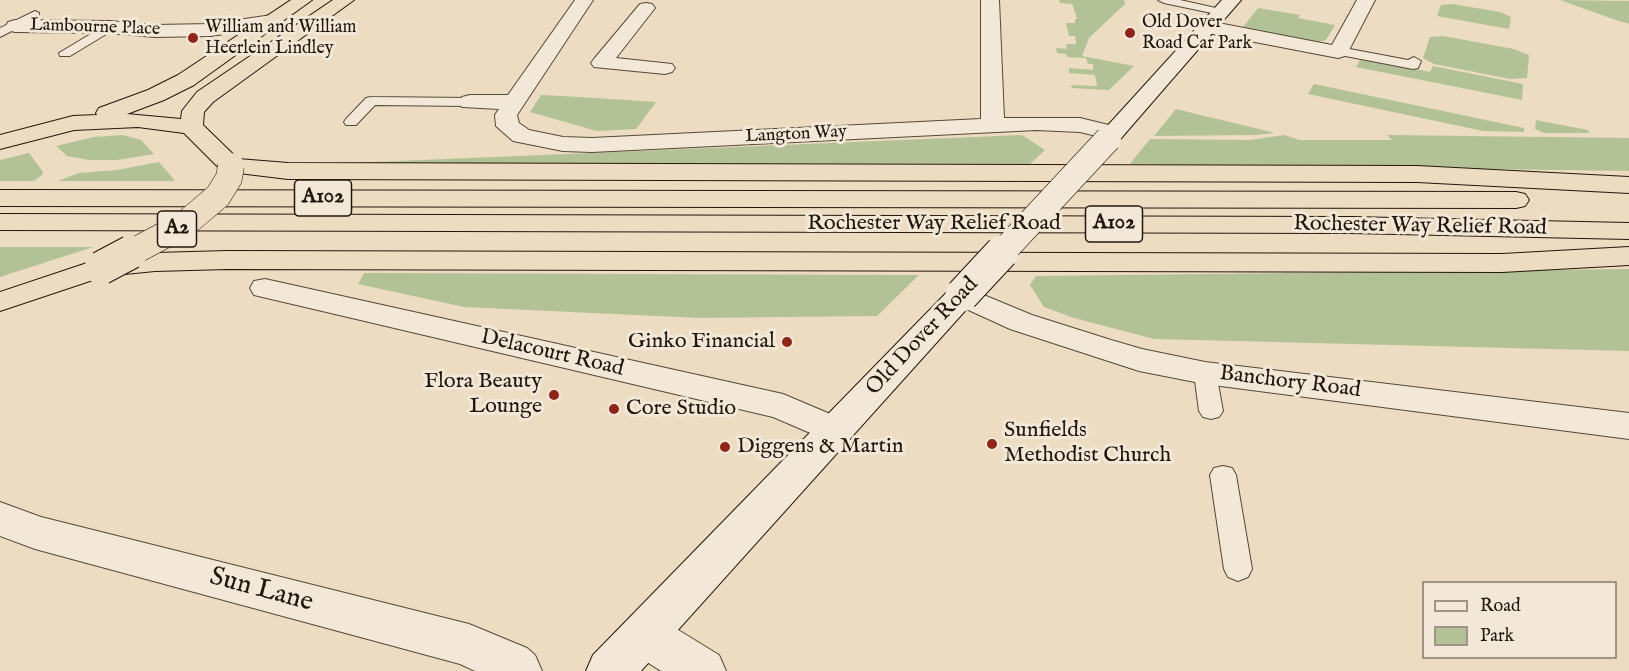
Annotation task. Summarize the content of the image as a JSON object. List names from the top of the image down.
{
  "streets": {
    "highway": ["A102", "Rochester Way Relief Road", "A2"],
    "street": [
      "Lambourne Place",
      "Langton Way",
      "Old Dover Road",
      "Delacourt Road",
      "Banchory Road",
      "Sun Lane"
    ]
  },
  "crossings": [
    ["Langton Way", "Old Dover Road"],
    ["Old Dover Road", "Delacourt Road"],
    ["Old Dover Road", "Banchory Road"]
  ],
  "places": [
    "Old Dover Road Car Park",
    "William and William Heerlein Lindley",
    "Ginko Financial",
    "Flora Beauty Lounge",
    "Core Studio",
    "Sunfields Methodist Church",
    "Diggens & Martin"
  ],
  "legend": ["Road", "Park"]
}
